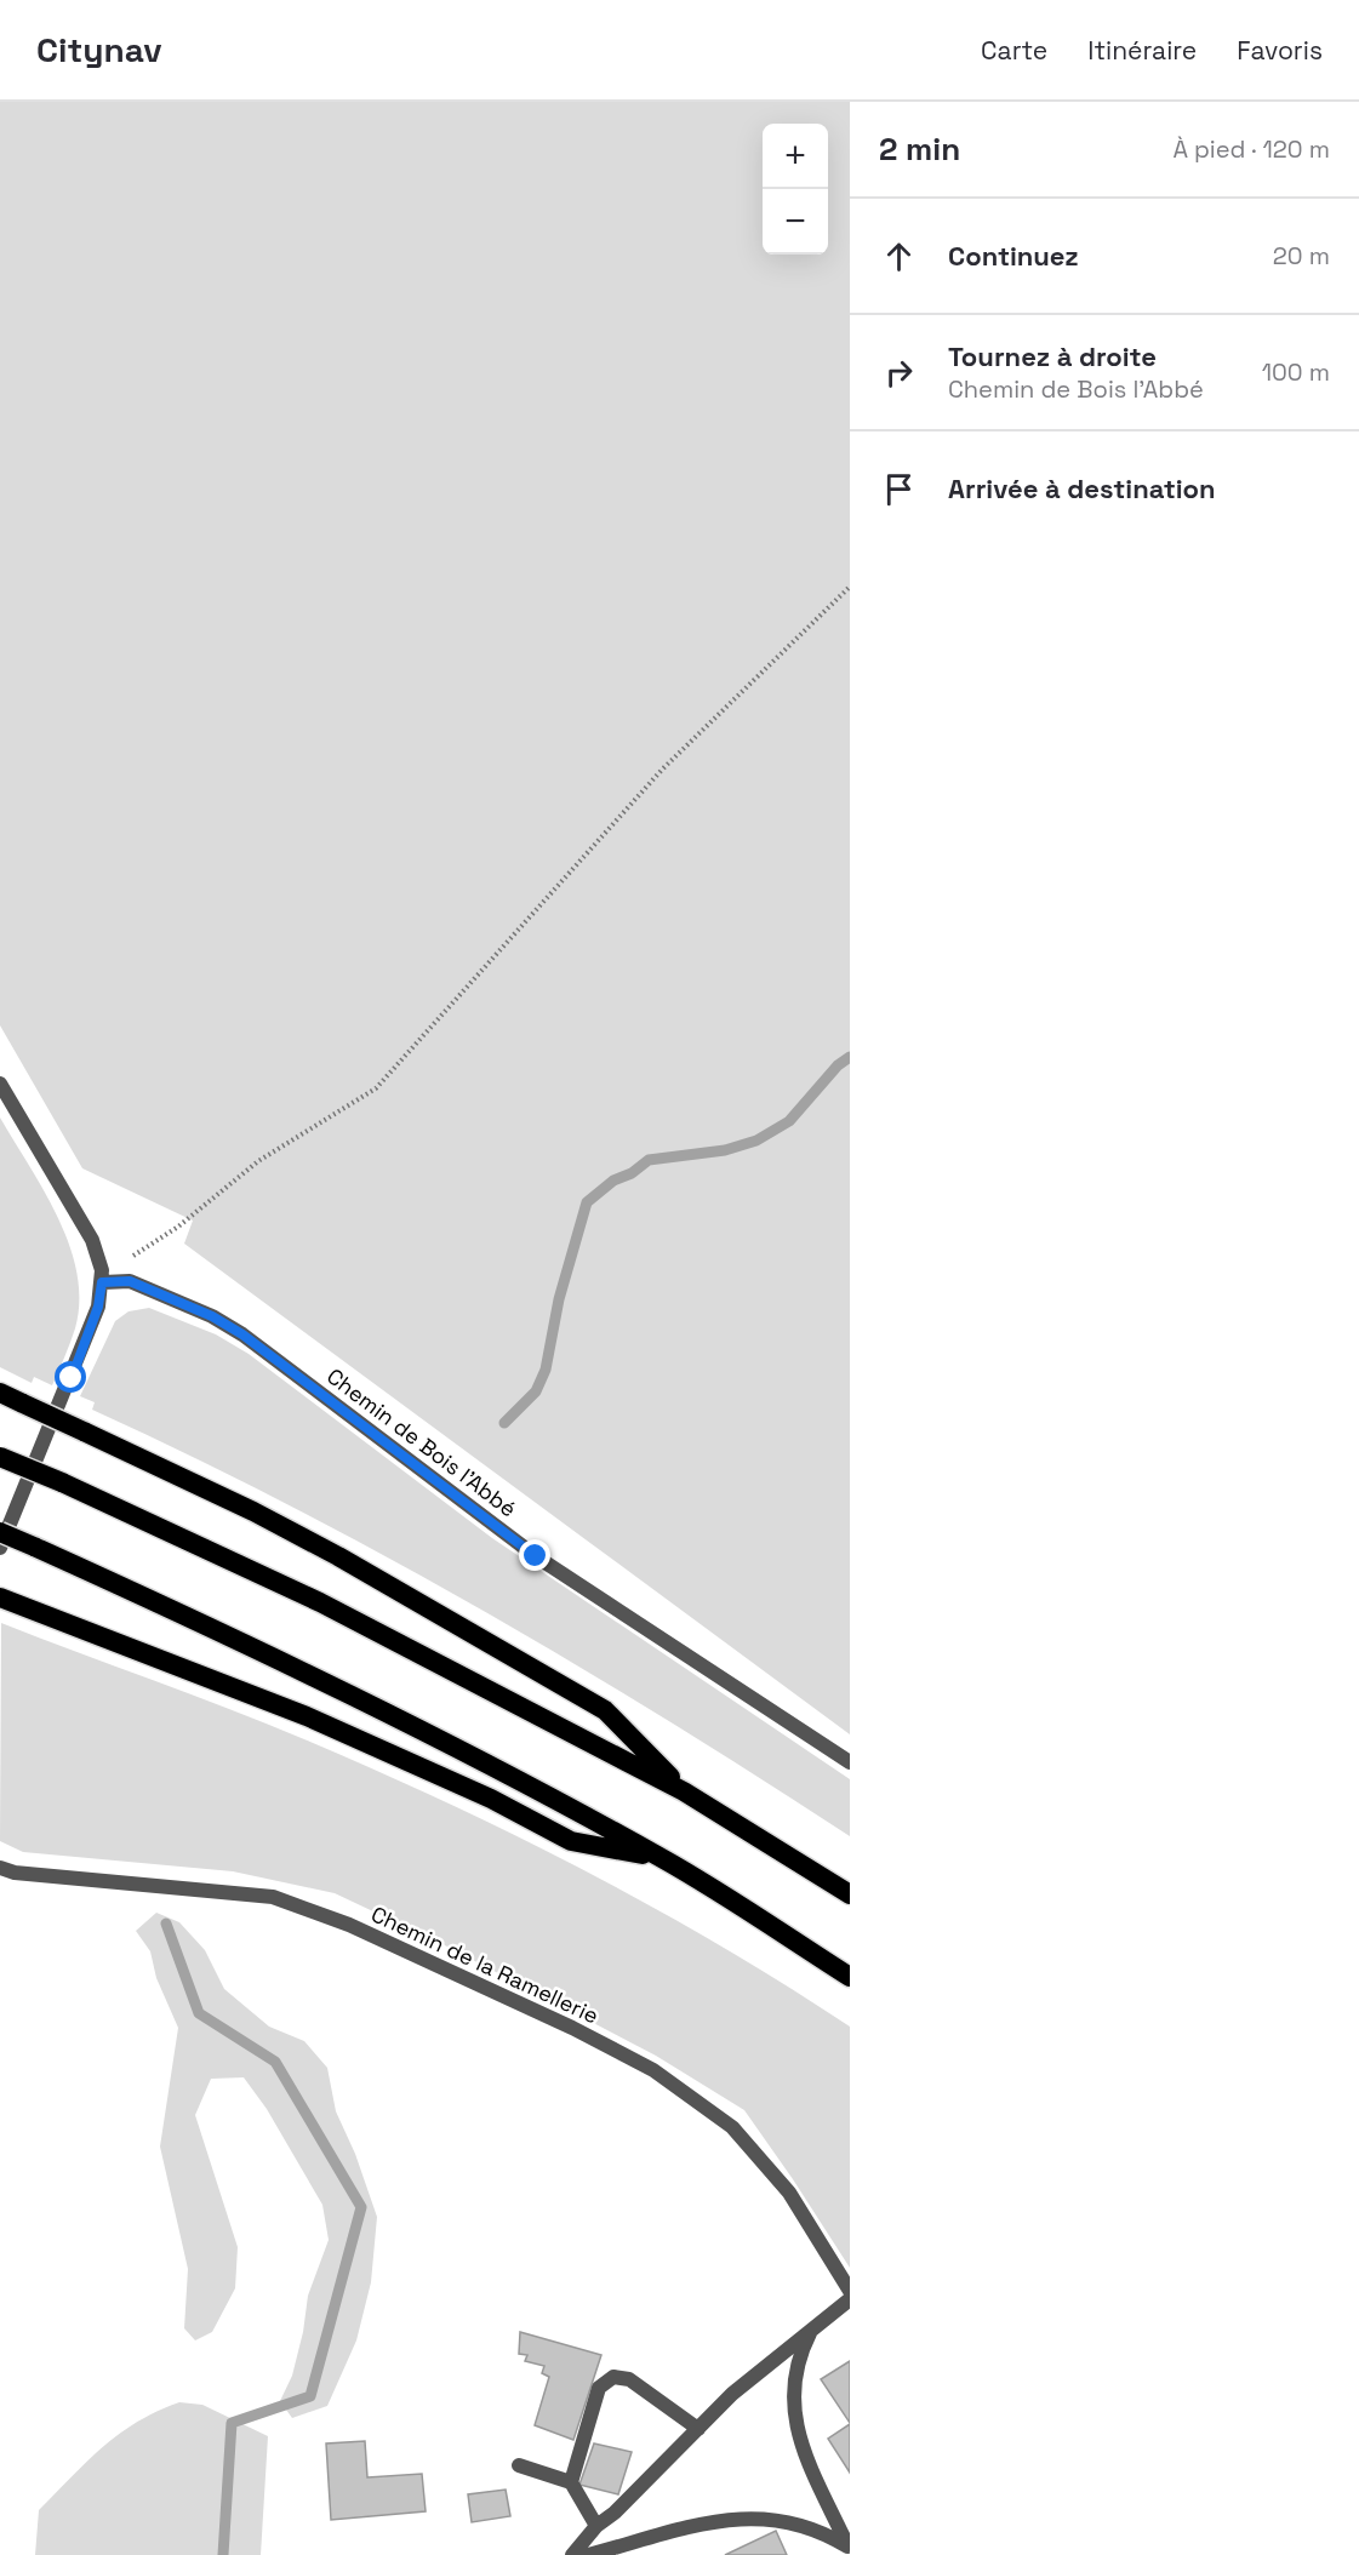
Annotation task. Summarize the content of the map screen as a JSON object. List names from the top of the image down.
{
  "streets": {
    "street": ["Chemin de Bois l'Abbé", "Chemin de la Ramellerie"]
  },
  "page": {
    "header": "Citynav",
    "nav": ["Carte", "Itinéraire", "Favoris"],
    "heading": ["2 min", "À pied · 120 m"],
    "map_buttons": ["+", "−"],
    "list": [
      ["Continuez", "20 m"],
      ["Tournez à droite", "Chemin de Bois l'Abbé", "100 m"],
      "Arrivée à destination"
    ]
  }
}
